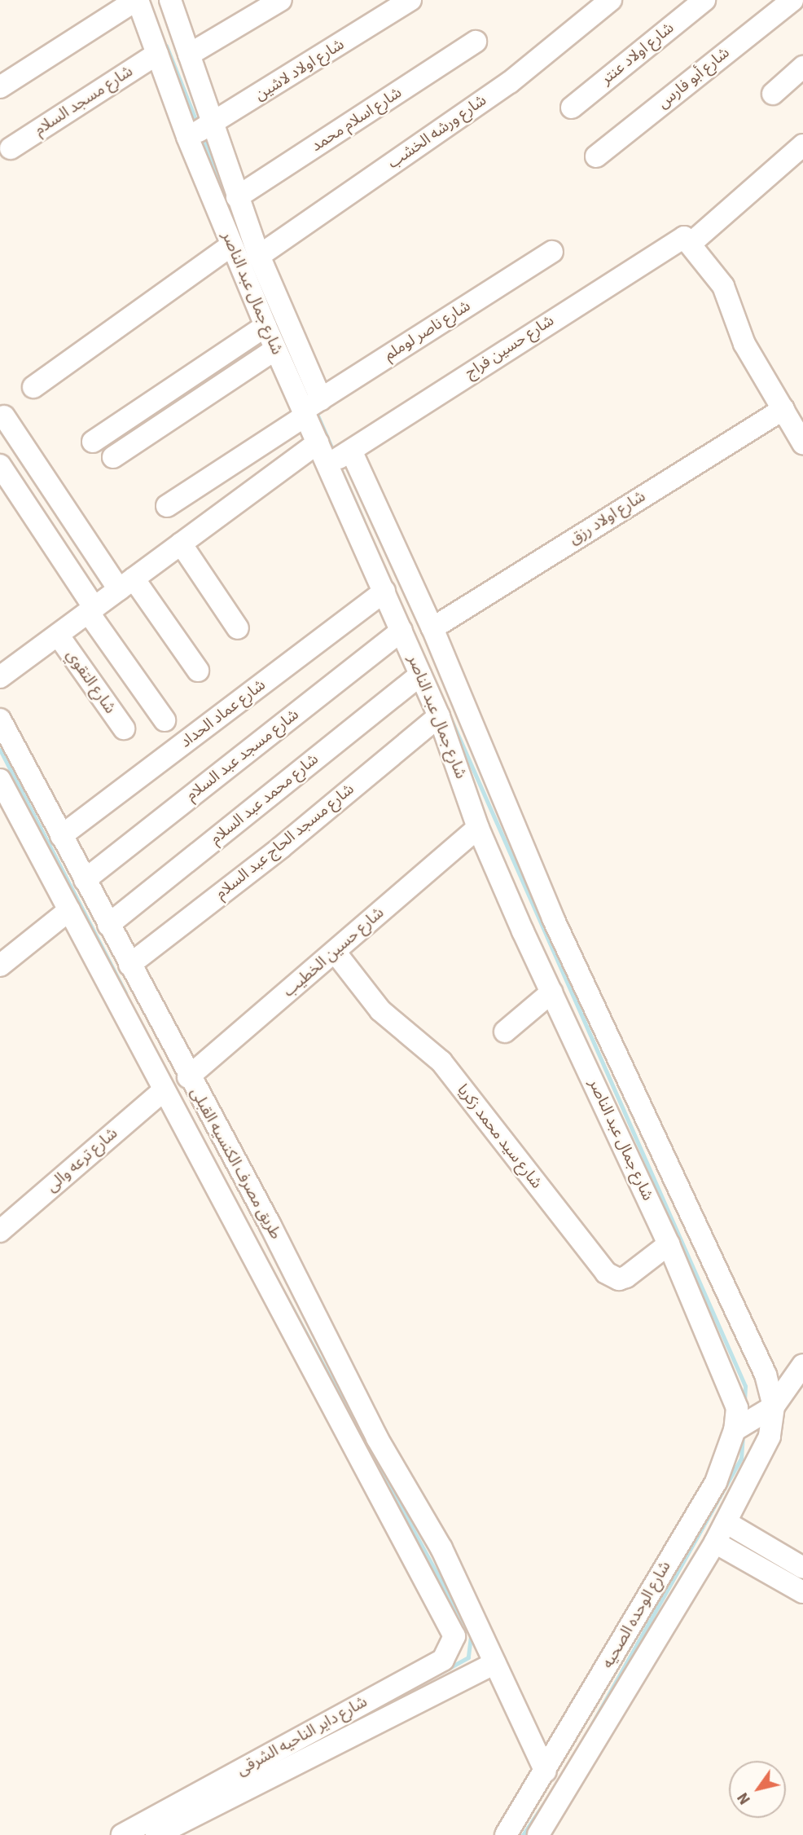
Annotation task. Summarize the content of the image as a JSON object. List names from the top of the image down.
{
  "streets": {
    "street": [
      "شارع اولاد عنتر",
      "شارع اولاد لاشين",
      "شارع أبو فارس",
      "شارع مسجد السلام",
      "شارع اسلام محمد",
      "شارع ورشه الخشب",
      "شارع جمال عبد الناصر",
      "شارع ناصر لوملم",
      "شارع حسين فراج",
      "شارع اولاد رزق",
      "شارع التقوي",
      "شارع عماد الحداد",
      "شارع مسجد عبد السلام",
      "شارع محمد عبد السلام",
      "شارع مسجد الحاج عبد السلام",
      "شارع حسين الخطيب",
      "شارع سيد محمد زكريا",
      "شارع ترعه والى",
      "طريق مصرف الكنسيه القبلى",
      "شارع الوحده الصحيه",
      "شارع داير الناحيه الشرقى"
    ]
  },
  "crossings": [
    ["شارع اولاد لاشين", "شارع جمال عبد الناصر"],
    ["شارع مسجد السلام", "شارع جمال عبد الناصر"],
    ["شارع اسلام محمد", "شارع جمال عبد الناصر"],
    ["شارع ورشه الخشب", "شارع جمال عبد الناصر"],
    ["شارع جمال عبد الناصر", "شارع ناصر لوملم"],
    ["شارع جمال عبد الناصر", "شارع حسين فراج"],
    ["شارع جمال عبد الناصر", "شارع اولاد رزق"],
    ["شارع جمال عبد الناصر", "شارع عماد الحداد"],
    ["شارع جمال عبد الناصر", "شارع مسجد عبد السلام"],
    ["شارع جمال عبد الناصر", "شارع محمد عبد السلام"],
    ["شارع جمال عبد الناصر", "شارع مسجد الحاج عبد السلام"],
    ["شارع جمال عبد الناصر", "شارع حسين الخطيب"],
    ["شارع جمال عبد الناصر", "شارع سيد محمد زكريا"],
    ["شارع جمال عبد الناصر", "شارع الوحده الصحيه"],
    ["شارع عماد الحداد", "طريق مصرف الكنسيه القبلى"],
    ["شارع مسجد عبد السلام", "طريق مصرف الكنسيه القبلى"],
    ["شارع محمد عبد السلام", "طريق مصرف الكنسيه القبلى"],
    ["شارع مسجد الحاج عبد السلام", "طريق مصرف الكنسيه القبلى"],
    ["شارع حسين الخطيب", "شارع سيد محمد زكريا"],
    ["شارع حسين الخطيب", "طريق مصرف الكنسيه القبلى"],
    ["شارع ترعه والى", "طريق مصرف الكنسيه القبلى"],
    ["طريق مصرف الكنسيه القبلى", "شارع الوحده الصحيه"],
    ["طريق مصرف الكنسيه القبلى", "شارع داير الناحيه الشرقى"]
  ],
  "north": "bottom left"
}
